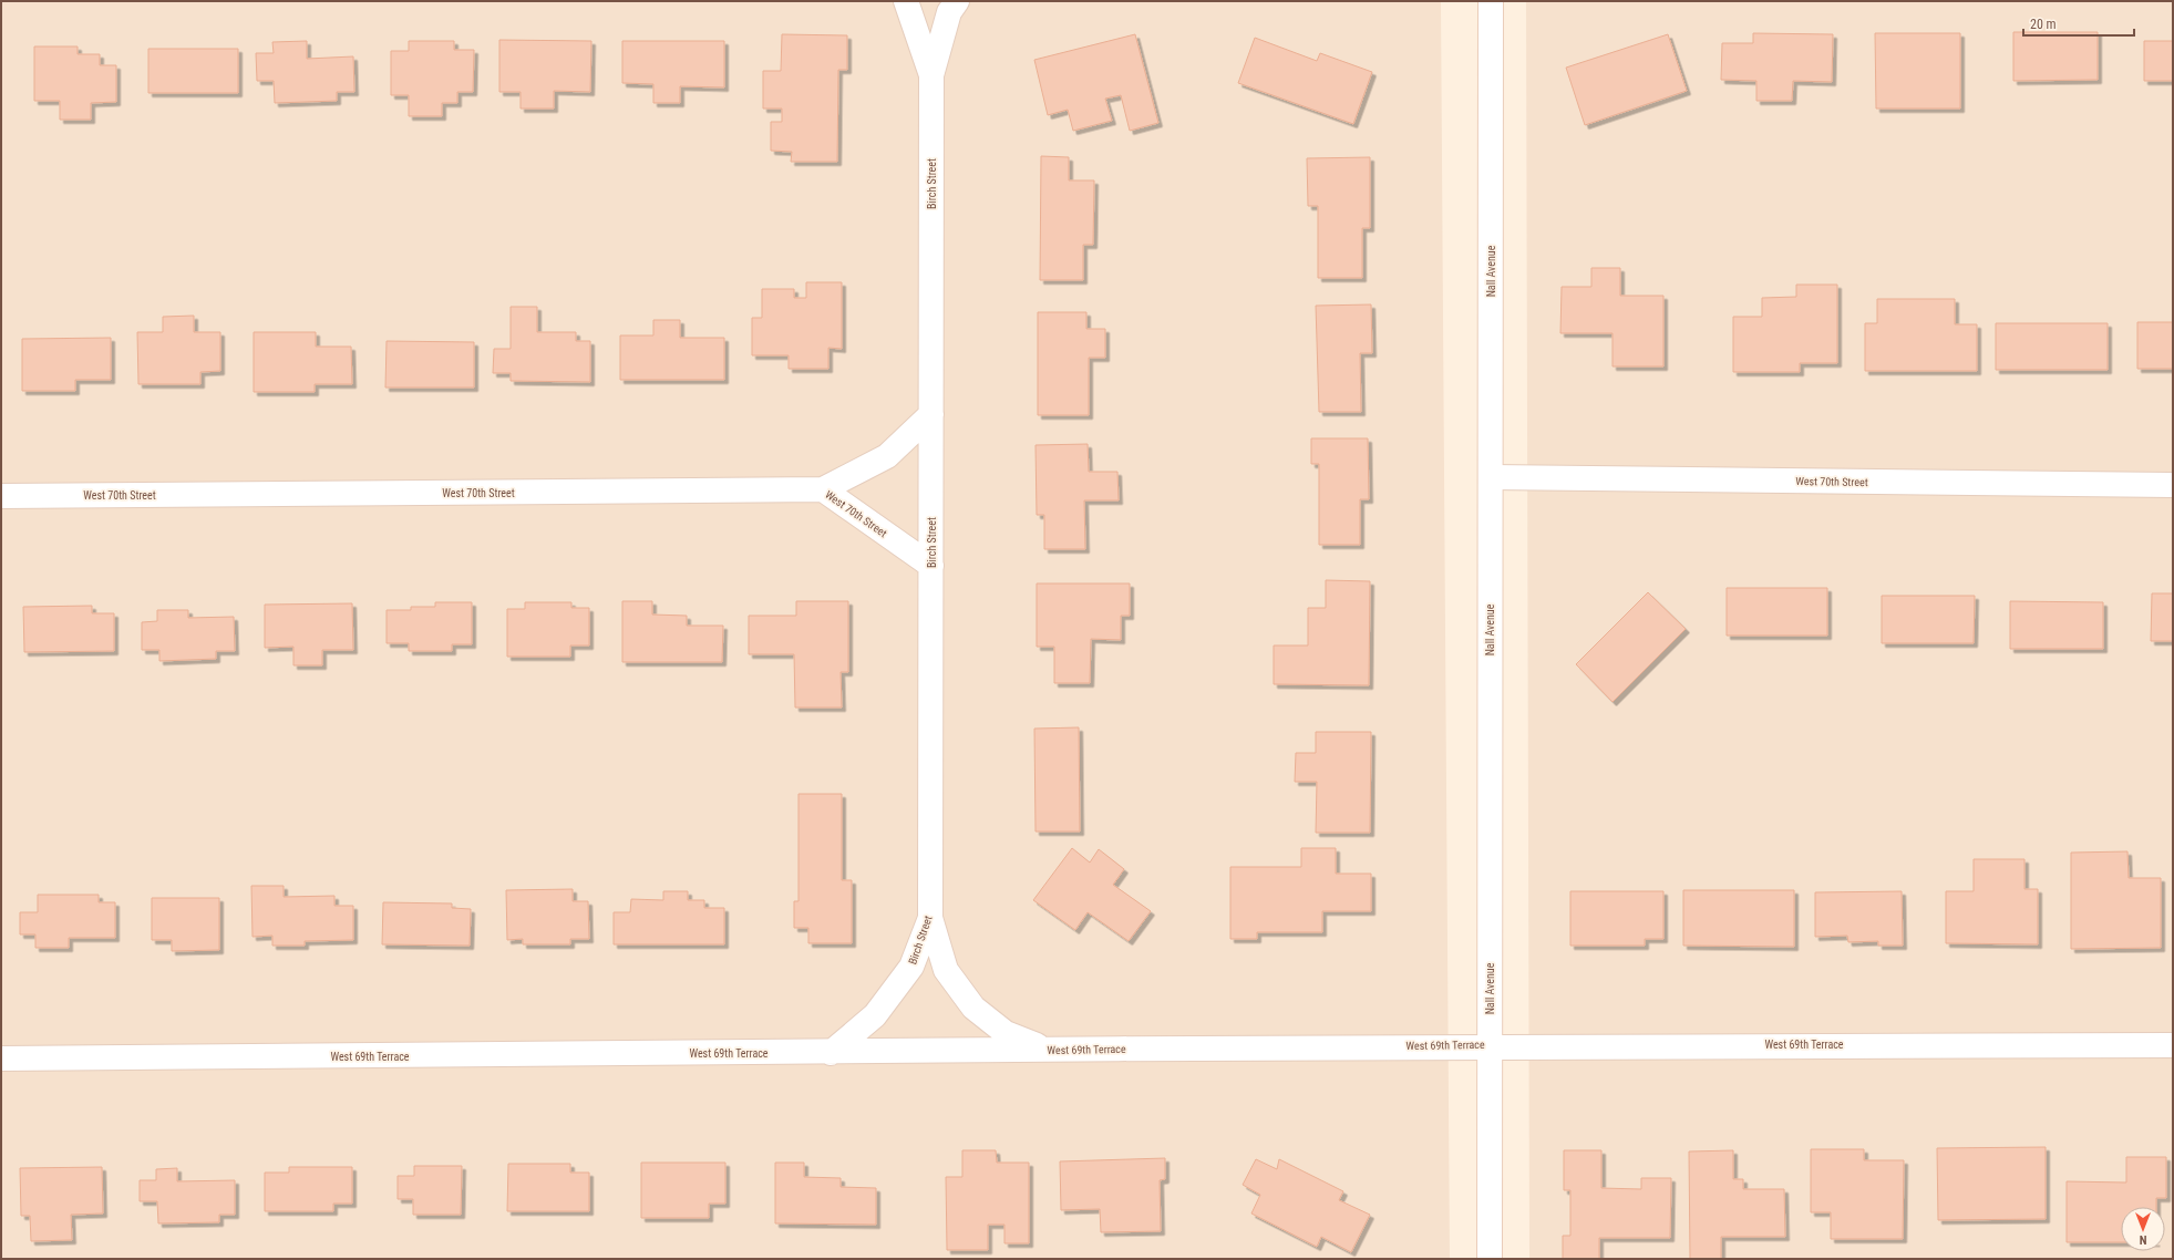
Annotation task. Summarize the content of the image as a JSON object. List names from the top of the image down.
{
  "streets": {
    "street": [
      "Birch Street",
      "Nall Avenue",
      "West 70th Street",
      "West 69th Terrace"
    ]
  },
  "crossings": [
    ["Birch Street", "West 70th Street"],
    ["Birch Street", "West 69th Terrace"],
    ["Nall Avenue", "West 70th Street"],
    ["Nall Avenue", "West 69th Terrace"]
  ],
  "scale_bar": "20 m",
  "north": "bottom"
}
